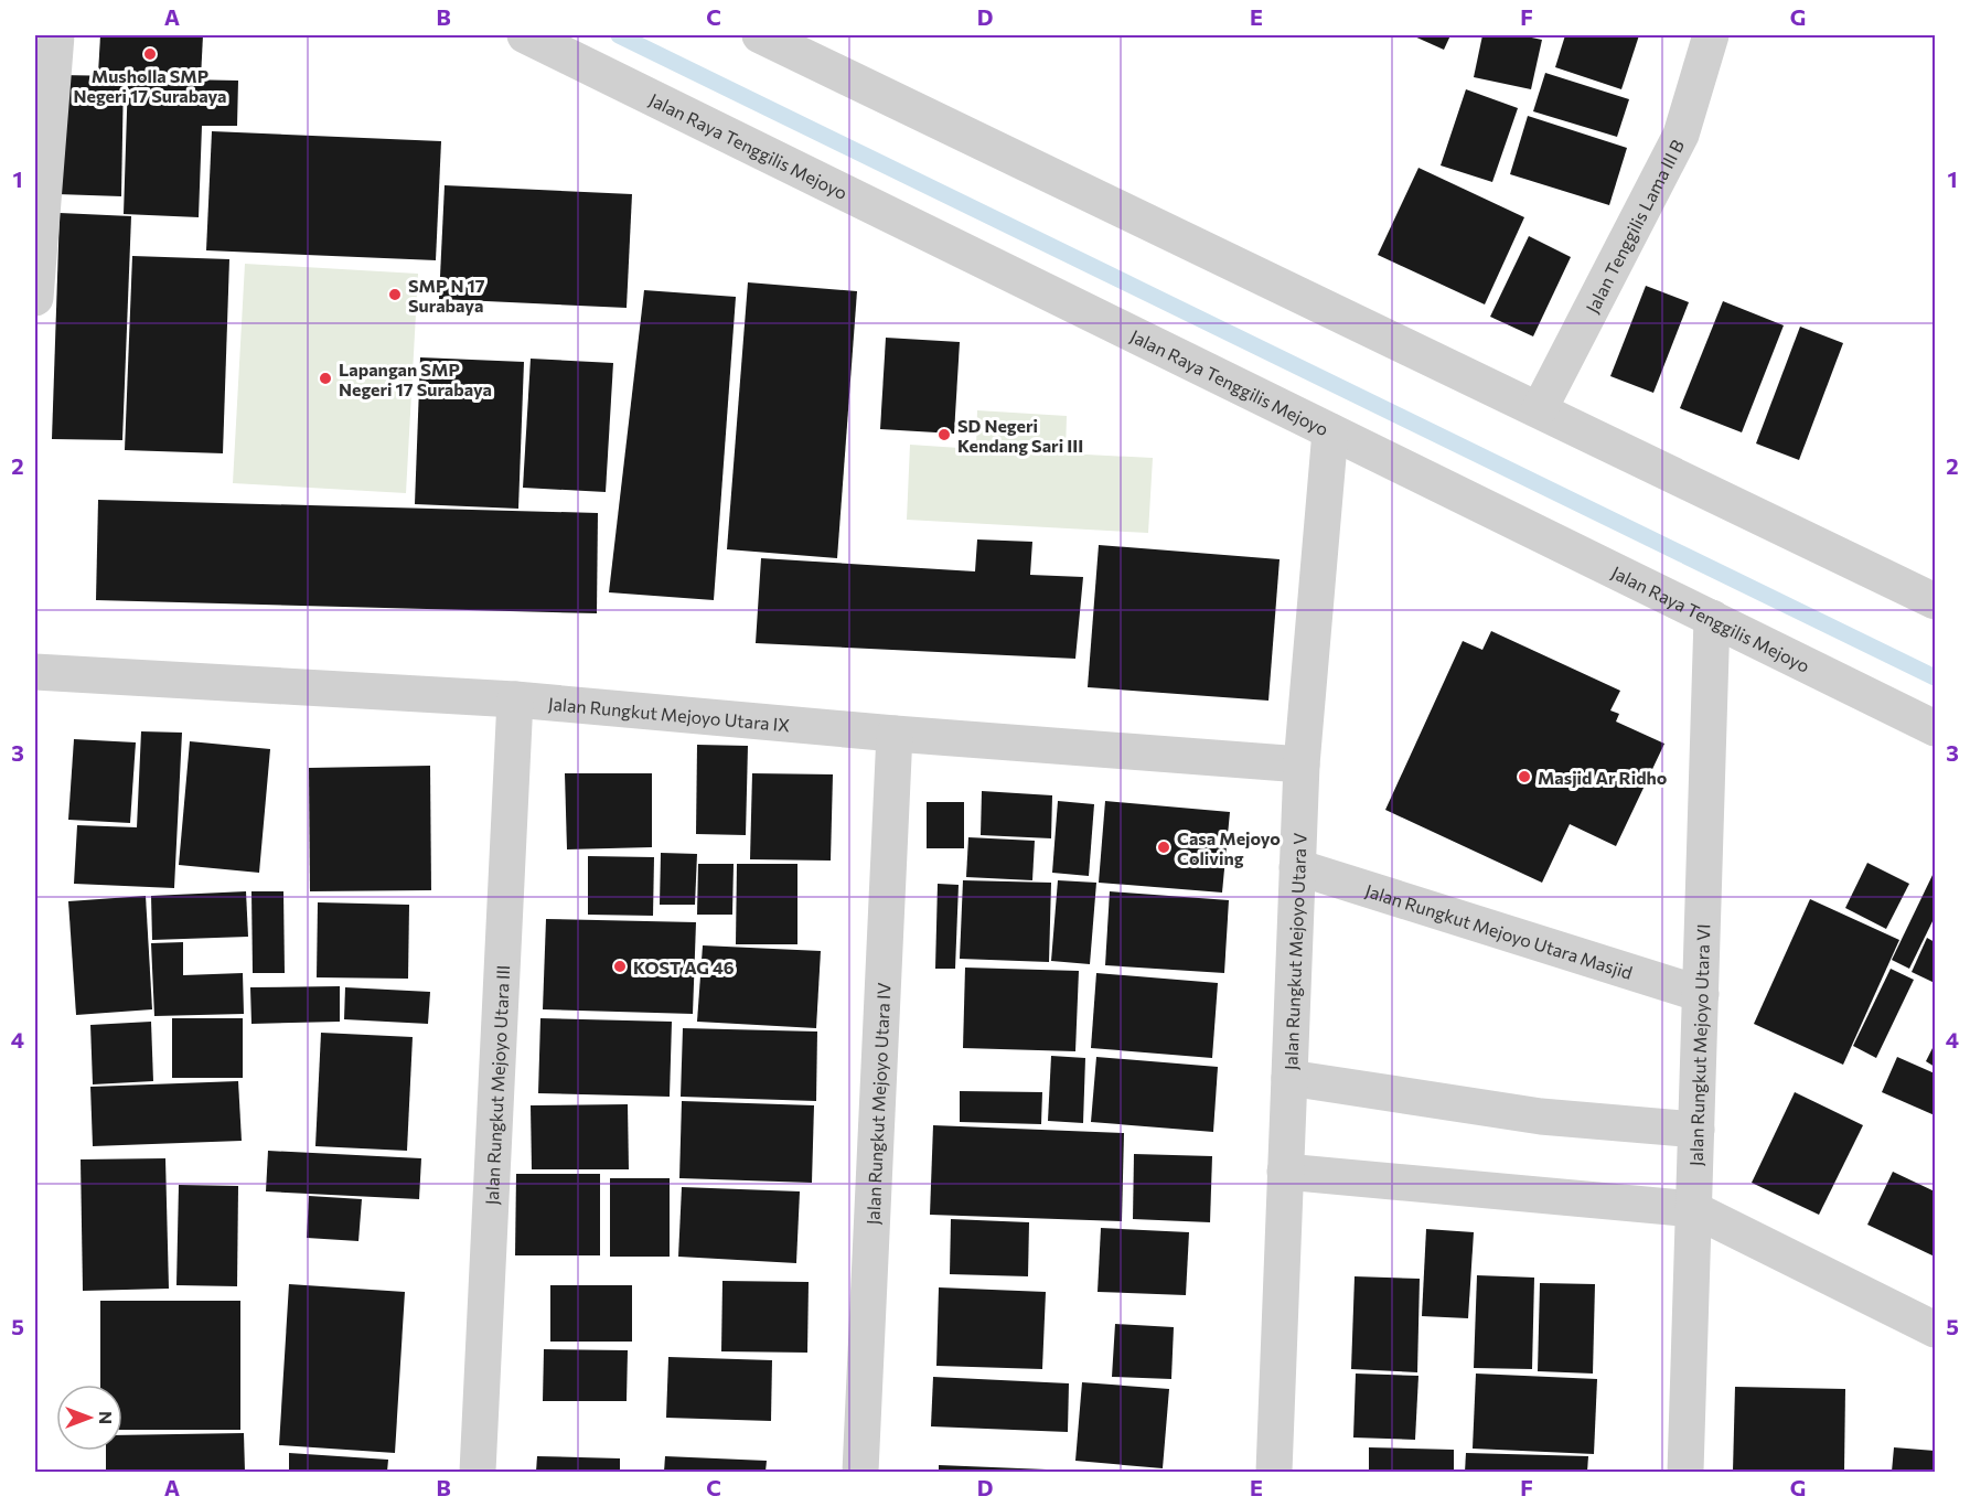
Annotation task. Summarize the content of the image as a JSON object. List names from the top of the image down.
{
  "streets": {
    "street": [
      "Jalan Raya Tenggilis Mejoyo",
      "Jalan Tenggilis Lama III B",
      "Jalan Rungkut Mejoyo Utara IX",
      "Jalan Rungkut Mejoyo Utara Masjid",
      "Jalan Rungkut Mejoyo Utara V",
      "Jalan Rungkut Mejoyo Utara VI",
      "Jalan Rungkut Mejoyo Utara III",
      "Jalan Rungkut Mejoyo Utara IV"
    ]
  },
  "crossings": [
    ["Jalan Raya Tenggilis Mejoyo", "Jalan Rungkut Mejoyo Utara V"],
    ["Jalan Raya Tenggilis Mejoyo", "Jalan Rungkut Mejoyo Utara VI"],
    ["Jalan Rungkut Mejoyo Utara IX", "Jalan Rungkut Mejoyo Utara V"],
    ["Jalan Rungkut Mejoyo Utara IX", "Jalan Rungkut Mejoyo Utara III"],
    ["Jalan Rungkut Mejoyo Utara IX", "Jalan Rungkut Mejoyo Utara IV"],
    ["Jalan Rungkut Mejoyo Utara Masjid", "Jalan Rungkut Mejoyo Utara V"],
    ["Jalan Rungkut Mejoyo Utara Masjid", "Jalan Rungkut Mejoyo Utara VI"]
  ],
  "places": [
    "Musholla SMP Negeri 17 Surabaya",
    "SMP N 17 Surabaya",
    "Lapangan SMP Negeri 17 Surabaya",
    "SD Negeri Kendang Sari III",
    "Masjid Ar Ridho",
    "Casa Mejoyo Coliving",
    "KOST AG 46"
  ],
  "north": "right",
  "grid": {
    "columns": [
      "A",
      "B",
      "C",
      "D",
      "E",
      "F",
      "G"
    ],
    "rows": [
      "1",
      "2",
      "3",
      "4",
      "5"
    ]
  }
}
